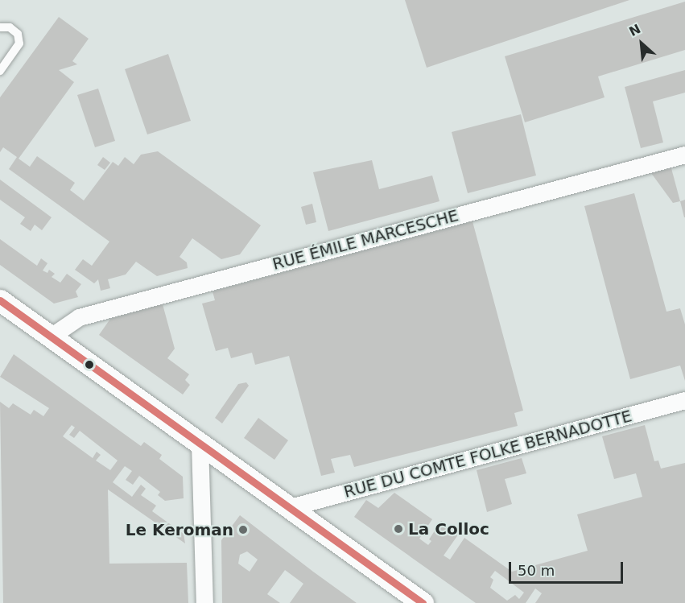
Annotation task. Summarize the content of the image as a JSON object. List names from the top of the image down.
{
  "streets": {
    "street": ["RUE ÉMILE MARCESCHE", "RUE DU COMTE FOLKE BERNADOTTE"]
  },
  "places": ["La Colloc", "Le Keroman"],
  "scale_bar": "50 m",
  "north": "top left"
}
